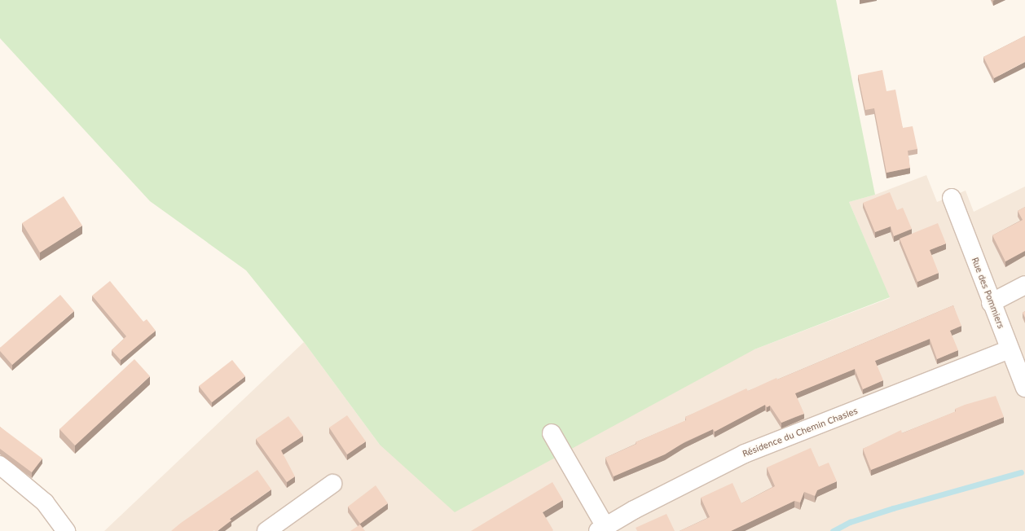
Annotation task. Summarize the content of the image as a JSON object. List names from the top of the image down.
{
  "streets": {
    "street": ["Rue des Pommiers", "Résidence du Chemin Chasles"]
  },
  "crossings": [
    ["Rue des Pommiers", "Résidence du Chemin Chasles"]
  ]
}
